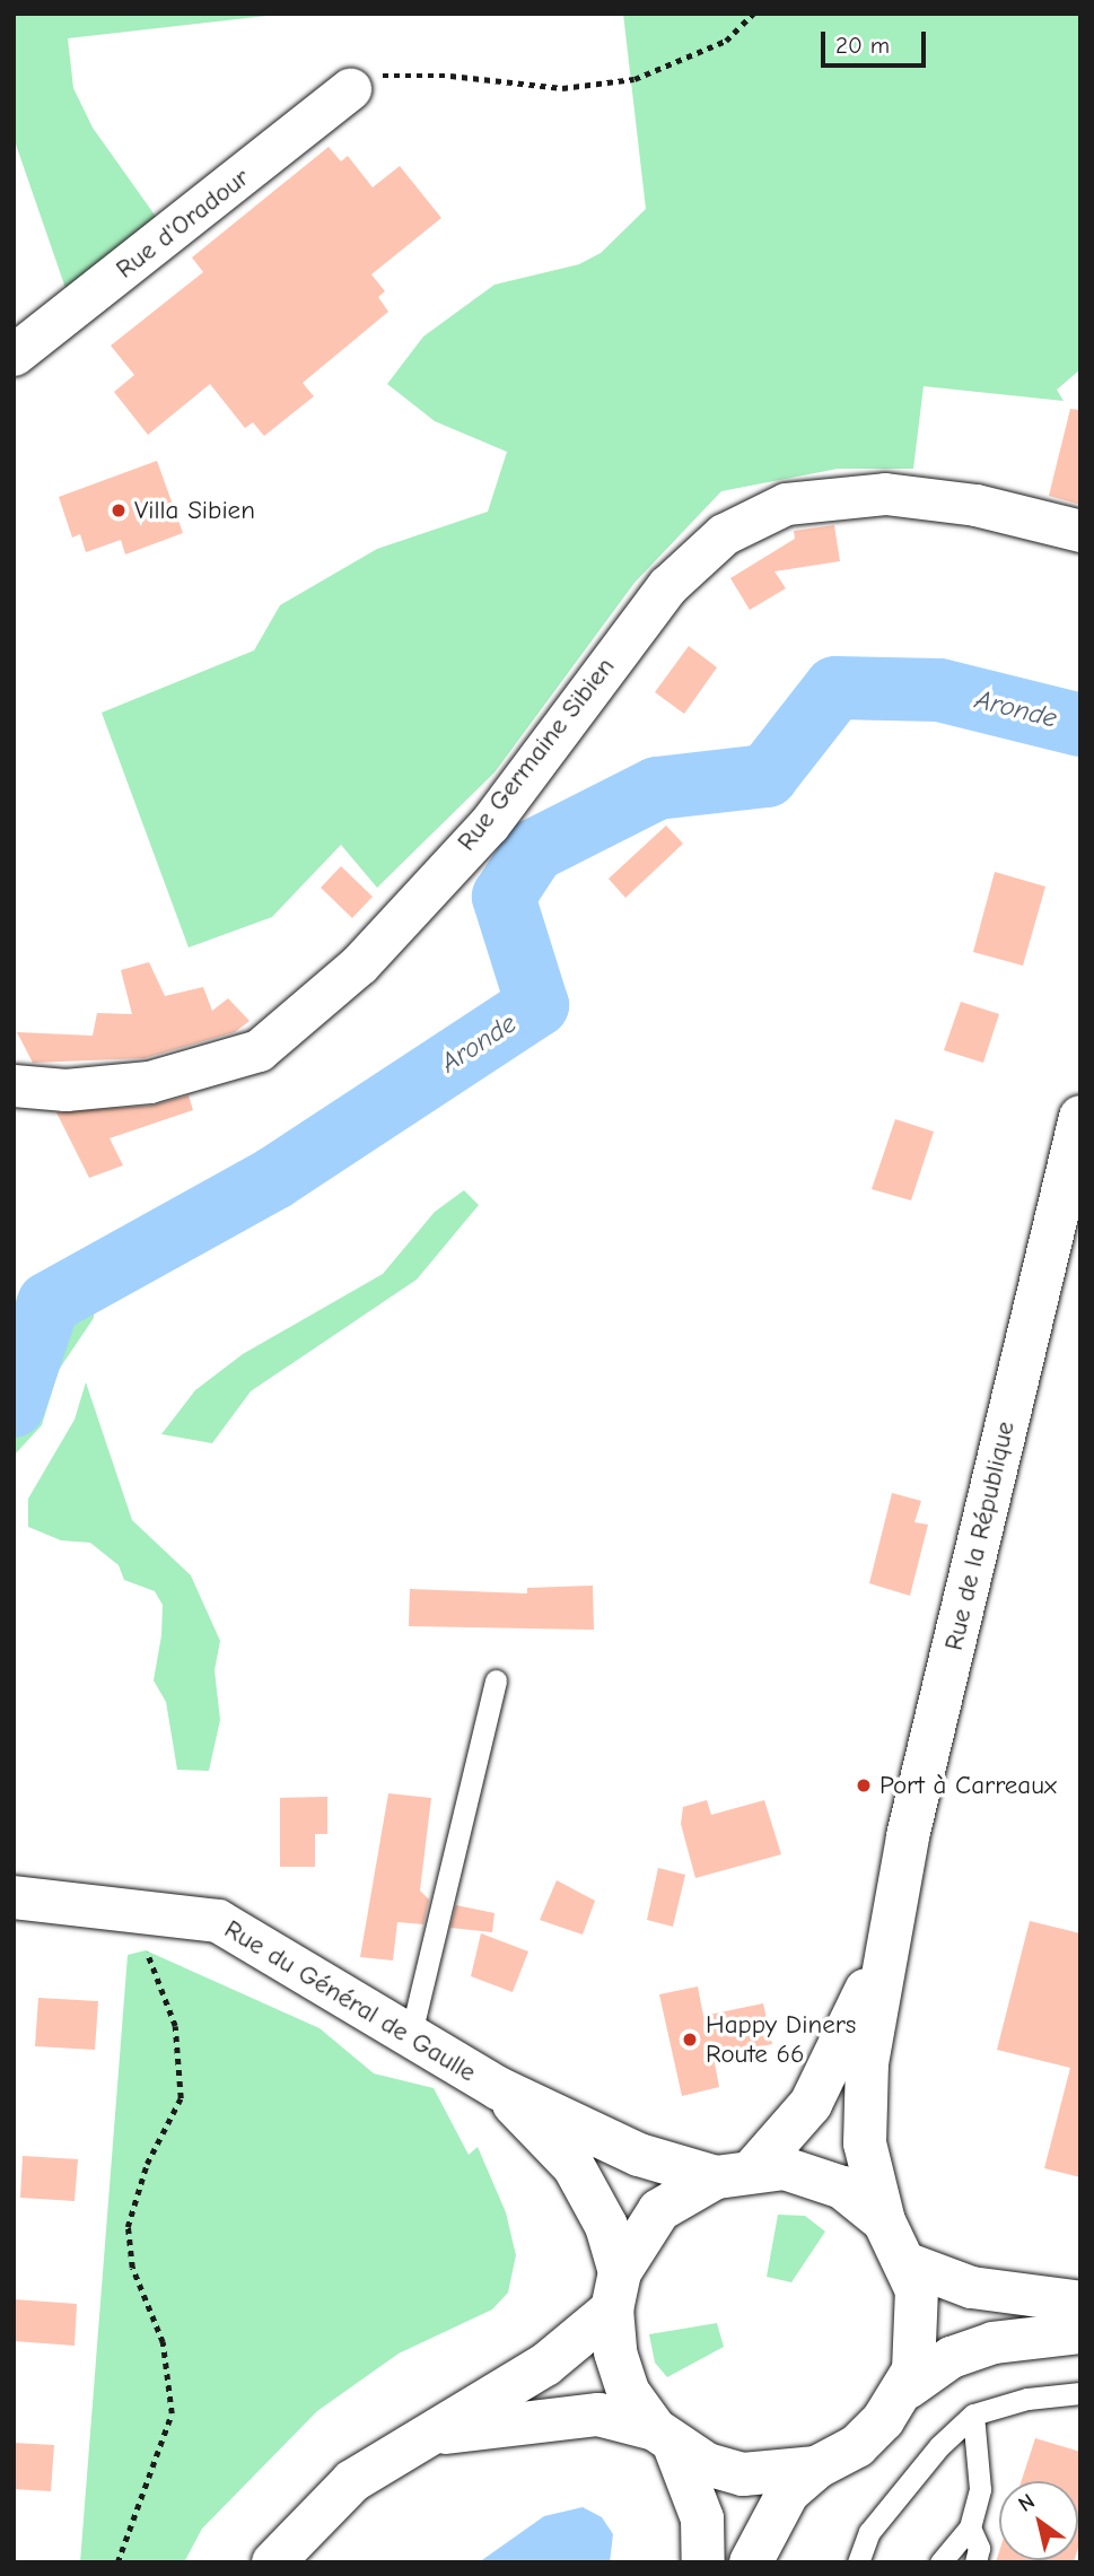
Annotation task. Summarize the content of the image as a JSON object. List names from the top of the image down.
{
  "streets": {
    "main road": ["Rue de la République", "Rue du Général de Gaulle"],
    "street": ["Rue d'Oradour", "Rue Germaine Sibien"]
  },
  "crossings": [
    ["Rue de la République", "Rue du Général de Gaulle"]
  ],
  "water": ["Aronde"],
  "places": ["Villa Sibien", "Port à Carreaux", "Happy Diners Route 66"],
  "scale_bar": "20 m",
  "north": "top left"
}
